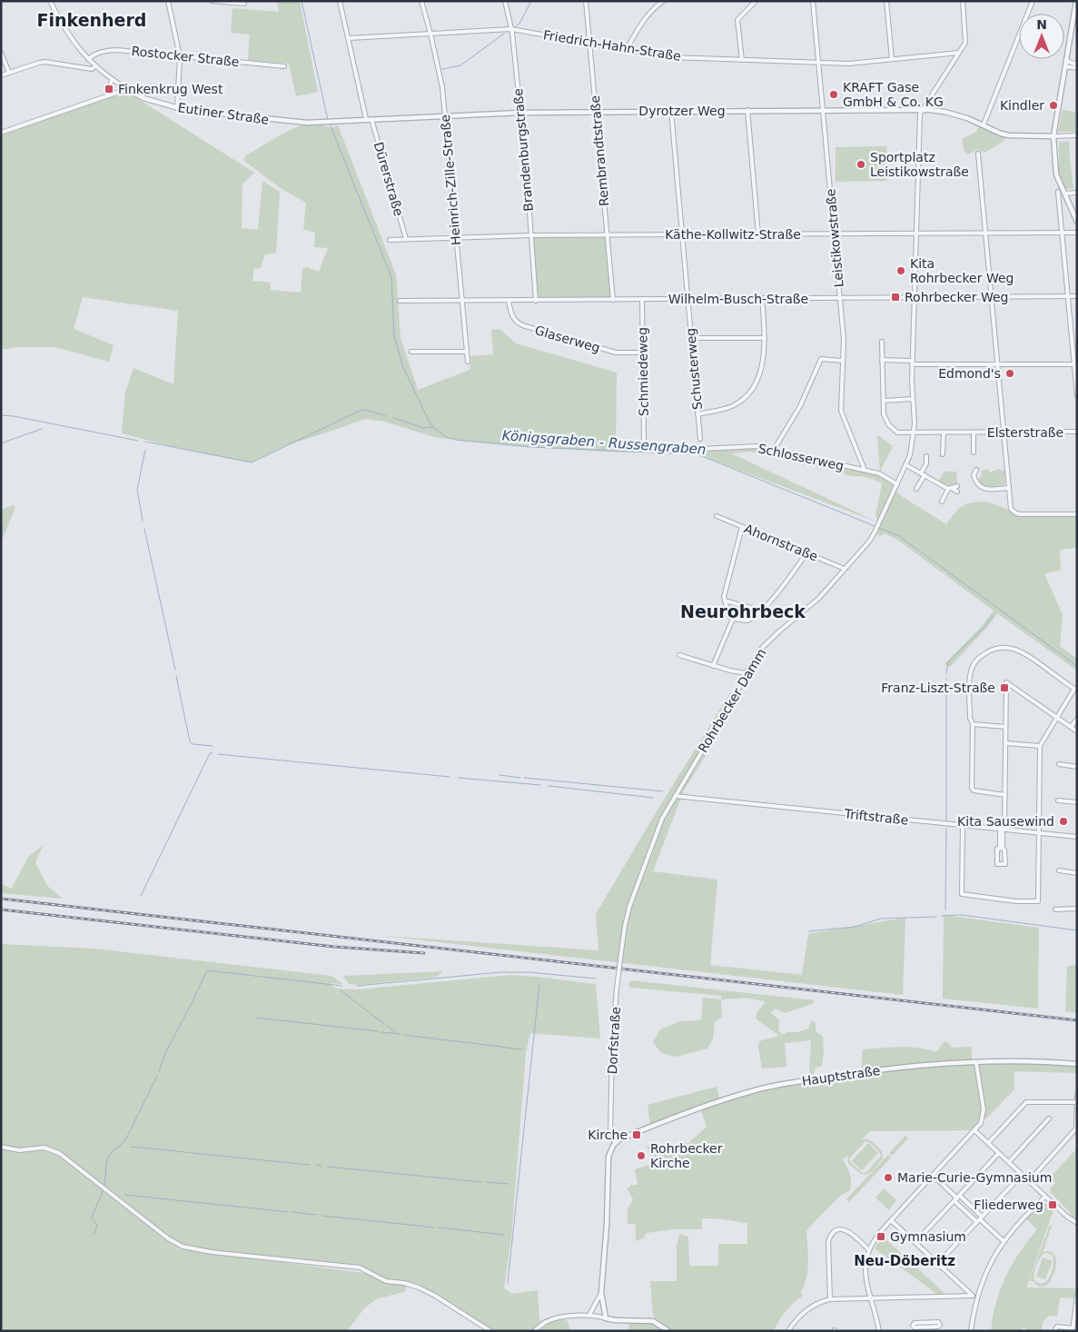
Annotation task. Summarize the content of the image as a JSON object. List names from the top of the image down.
{
  "streets": {
    "street": [
      "Friedrich-Hahn-Straße",
      "Rostocker Straße",
      "Dyrotzer Weg",
      "Eutiner Straße",
      "Brandenburgstraße",
      "Rembrandtstraße",
      "Dürerstraße",
      "Heinrich-Zille-Straße",
      "Käthe-Kollwitz-Straße",
      "Leistikowstraße",
      "Wilhelm-Busch-Straße",
      "Glaserweg",
      "Schusterweg",
      "Schmiedeweg",
      "Elsterstraße",
      "Schlosserweg",
      "Ahornstraße",
      "Rohrbecker Damm",
      "Triftstraße",
      "Dorfstraße",
      "Hauptstraße"
    ]
  },
  "crossings": [
    ["Friedrich-Hahn-Straße", "Brandenburgstraße"],
    ["Friedrich-Hahn-Straße", "Rembrandtstraße"],
    ["Friedrich-Hahn-Straße", "Dürerstraße"],
    ["Friedrich-Hahn-Straße", "Heinrich-Zille-Straße"],
    ["Friedrich-Hahn-Straße", "Leistikowstraße"],
    ["Rostocker Straße", "Eutiner Straße"],
    ["Dyrotzer Weg", "Eutiner Straße"],
    ["Dyrotzer Weg", "Brandenburgstraße"],
    ["Dyrotzer Weg", "Rembrandtstraße"],
    ["Dyrotzer Weg", "Dürerstraße"],
    ["Dyrotzer Weg", "Heinrich-Zille-Straße"],
    ["Dyrotzer Weg", "Leistikowstraße"],
    ["Dyrotzer Weg", "Schusterweg"],
    ["Brandenburgstraße", "Käthe-Kollwitz-Straße"],
    ["Brandenburgstraße", "Wilhelm-Busch-Straße"],
    ["Rembrandtstraße", "Käthe-Kollwitz-Straße"],
    ["Rembrandtstraße", "Wilhelm-Busch-Straße"],
    ["Dürerstraße", "Käthe-Kollwitz-Straße"],
    ["Heinrich-Zille-Straße", "Käthe-Kollwitz-Straße"],
    ["Heinrich-Zille-Straße", "Wilhelm-Busch-Straße"],
    ["Käthe-Kollwitz-Straße", "Leistikowstraße"],
    ["Käthe-Kollwitz-Straße", "Schusterweg"],
    ["Leistikowstraße", "Wilhelm-Busch-Straße"],
    ["Leistikowstraße", "Schlosserweg"],
    ["Wilhelm-Busch-Straße", "Glaserweg"],
    ["Wilhelm-Busch-Straße", "Schusterweg"],
    ["Wilhelm-Busch-Straße", "Schmiedeweg"],
    ["Glaserweg", "Schmiedeweg"],
    ["Schlosserweg", "Rohrbecker Damm"],
    ["Ahornstraße", "Rohrbecker Damm"],
    ["Rohrbecker Damm", "Triftstraße"],
    ["Rohrbecker Damm", "Dorfstraße"],
    ["Triftstraße", "Dorfstraße"],
    ["Dorfstraße", "Hauptstraße"]
  ],
  "districts": ["Finkenherd", "Neurohrbeck", "Neu-Döberitz"],
  "water": ["Königsgraben - Russengraben"],
  "places": {
    "transit": [
      "Finkenkrug West",
      "Rohrbecker Weg",
      "Franz-Liszt-Straße",
      "Kirche",
      "Fliederweg",
      "Gymnasium"
    ],
    "other": [
      "KRAFT Gase GmbH & Co. KG",
      "Kindler",
      "Sportplatz Leistikowstraße",
      "Kita Rohrbecker Weg",
      "Edmond's",
      "Kita Sausewind",
      "Rohrbecker Kirche",
      "Marie-Curie-Gymnasium"
    ]
  },
  "north": "top"
}
